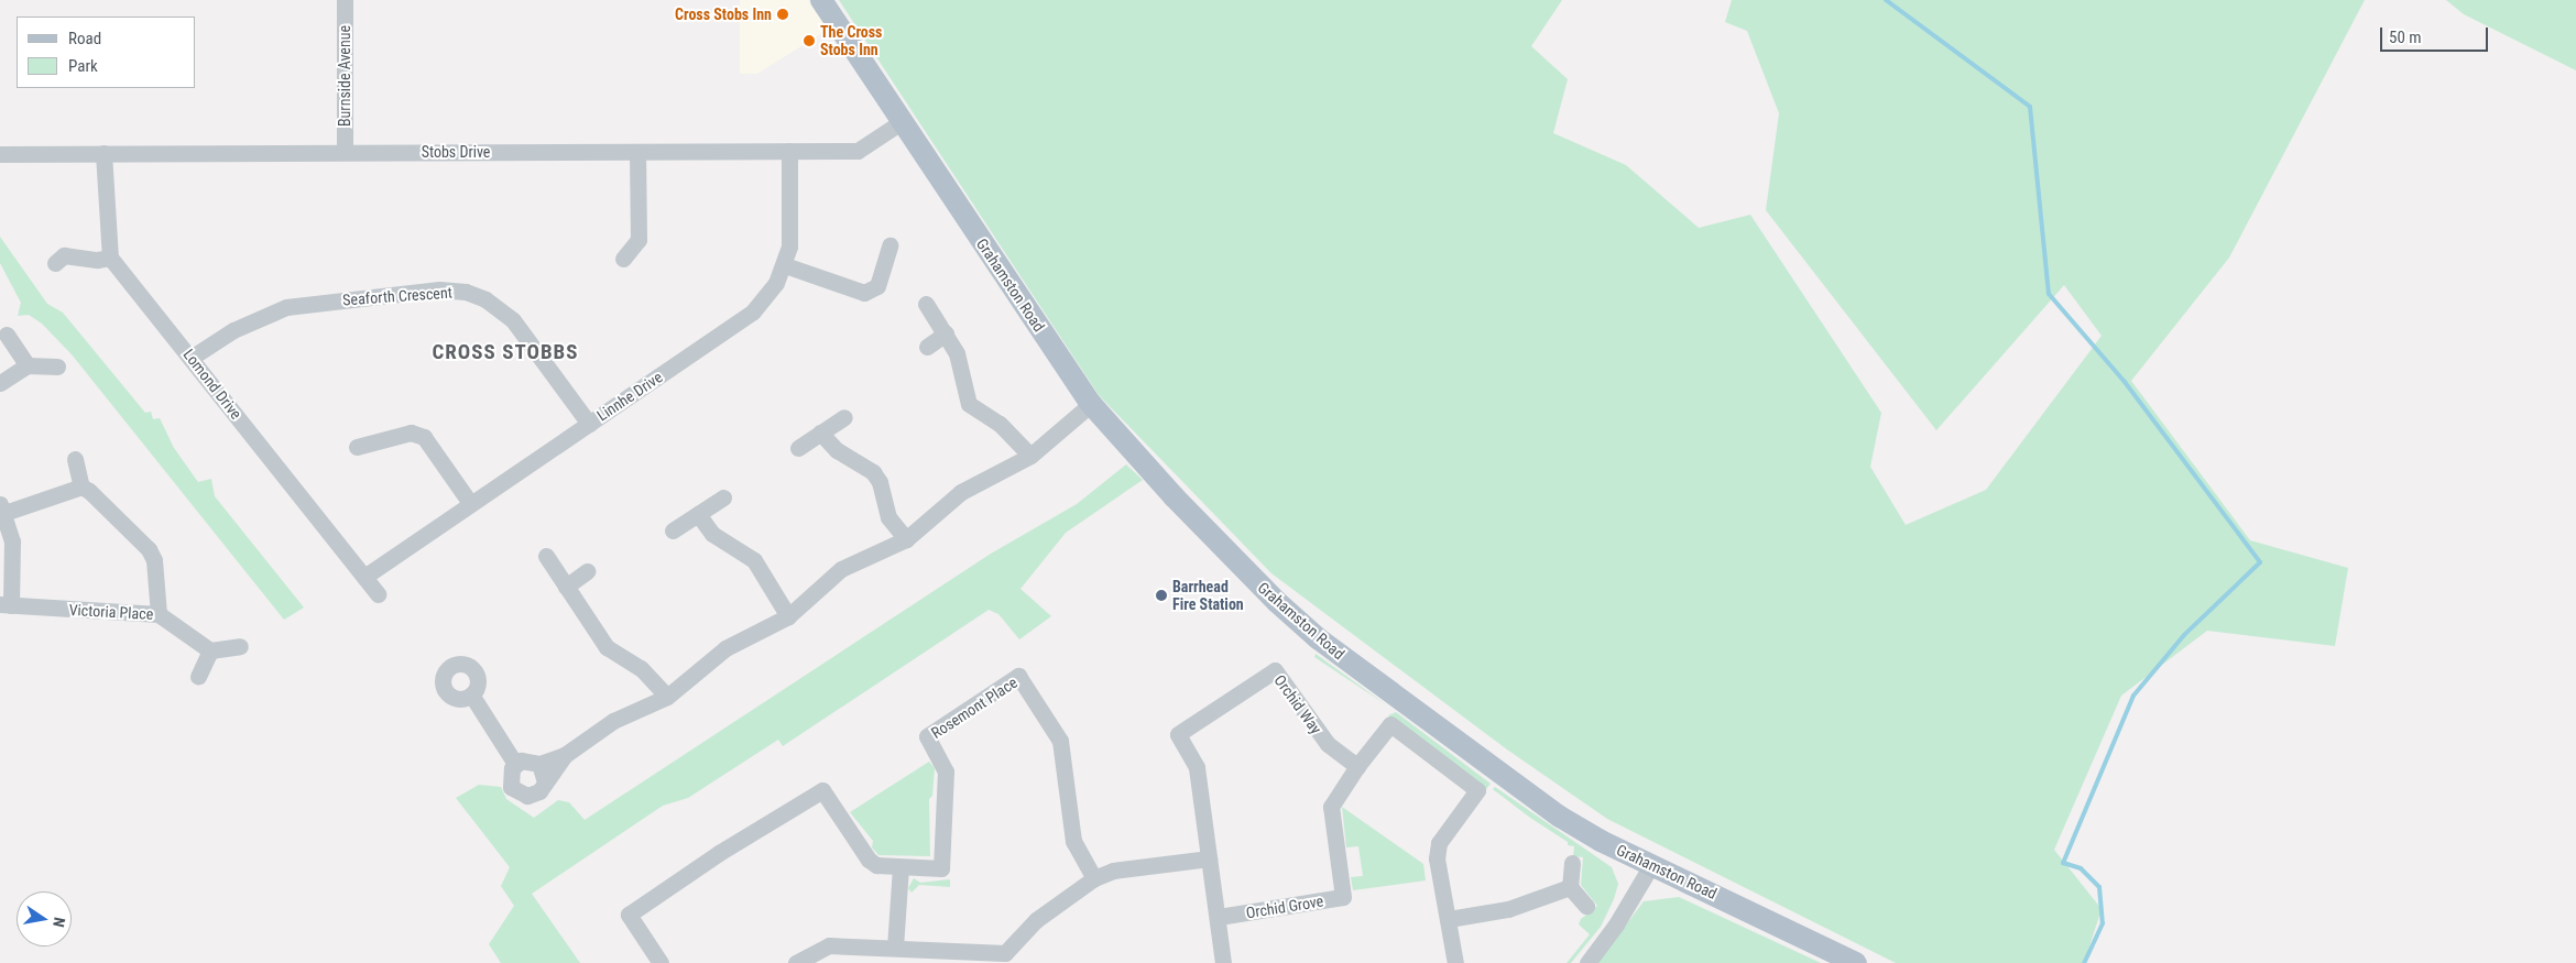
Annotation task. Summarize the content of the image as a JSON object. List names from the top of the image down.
{
  "streets": {
    "main road": ["Grahamston Road"],
    "street": [
      "Burnside Avenue",
      "Stobs Drive",
      "Seaforth Crescent",
      "Lomond Drive",
      "Linnhe Drive",
      "Victoria Place",
      "Orchid Way",
      "Rosemont Place",
      "Orchid Grove"
    ]
  },
  "crossings": [
    ["Burnside Avenue", "Stobs Drive"],
    ["Stobs Drive", "Grahamston Road"],
    ["Stobs Drive", "Linnhe Drive"],
    ["Seaforth Crescent", "Lomond Drive"],
    ["Seaforth Crescent", "Linnhe Drive"],
    ["Lomond Drive", "Linnhe Drive"],
    ["Orchid Way", "Orchid Grove"]
  ],
  "districts": ["CROSS STOBBS"],
  "places": ["Cross Stobs Inn", "The Cross Stobs Inn", "Barrhead Fire Station"],
  "legend": ["Road", "Park"],
  "scale_bar": "50 m",
  "north": "right"
}
